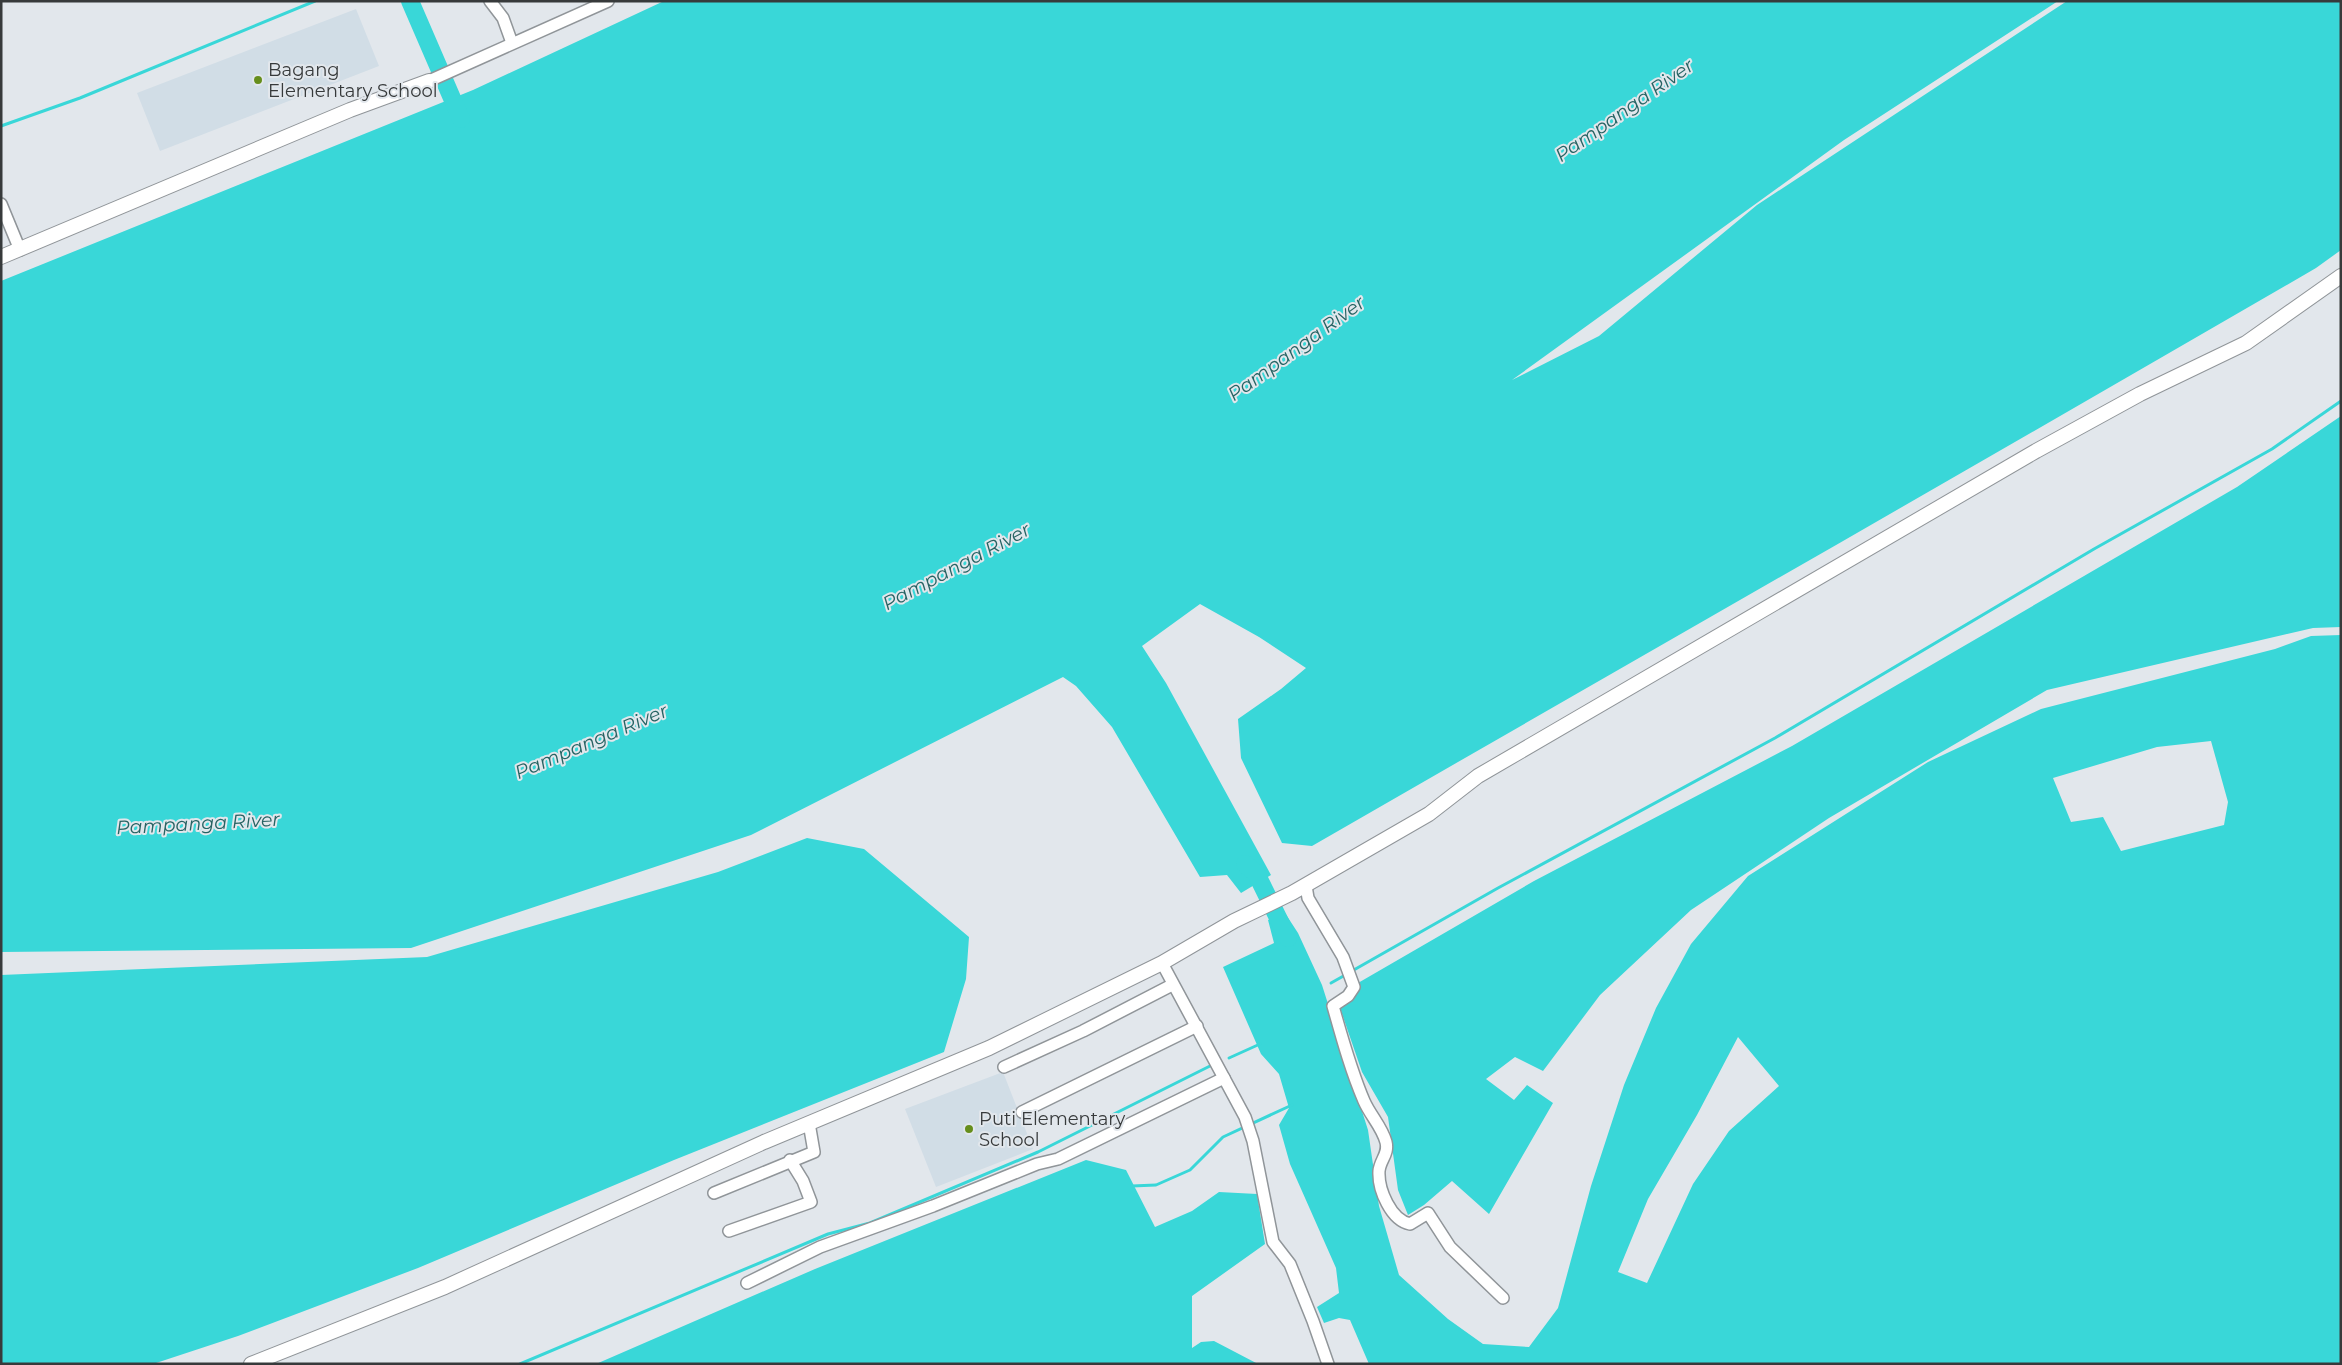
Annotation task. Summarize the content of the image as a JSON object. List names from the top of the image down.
{
  "water": ["Pampanga River"],
  "places": ["Bagang Elementary School", "Puti Elementary School"]
}
